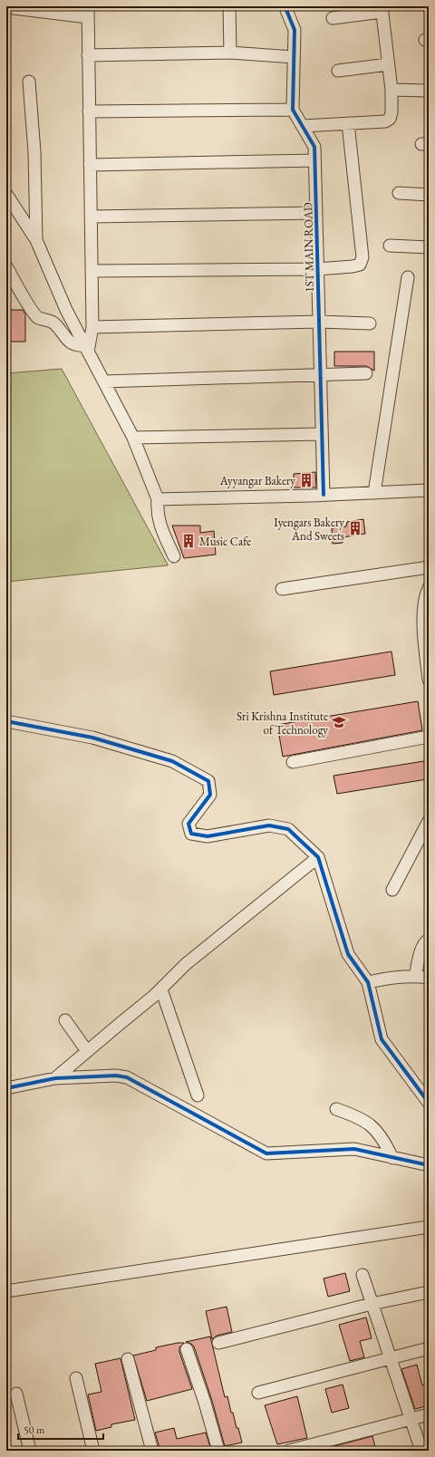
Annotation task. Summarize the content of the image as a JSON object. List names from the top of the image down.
{
  "streets": {
    "street": ["1ST MAIN ROAD"]
  },
  "places": {
    "building": ["Ayyangar Bakery", "Iyengars Bakery And Sweets", "Music Cafe"],
    "school or university": ["Sri Krishna Institute of Technology"]
  },
  "scale_bar": "50 m"
}
